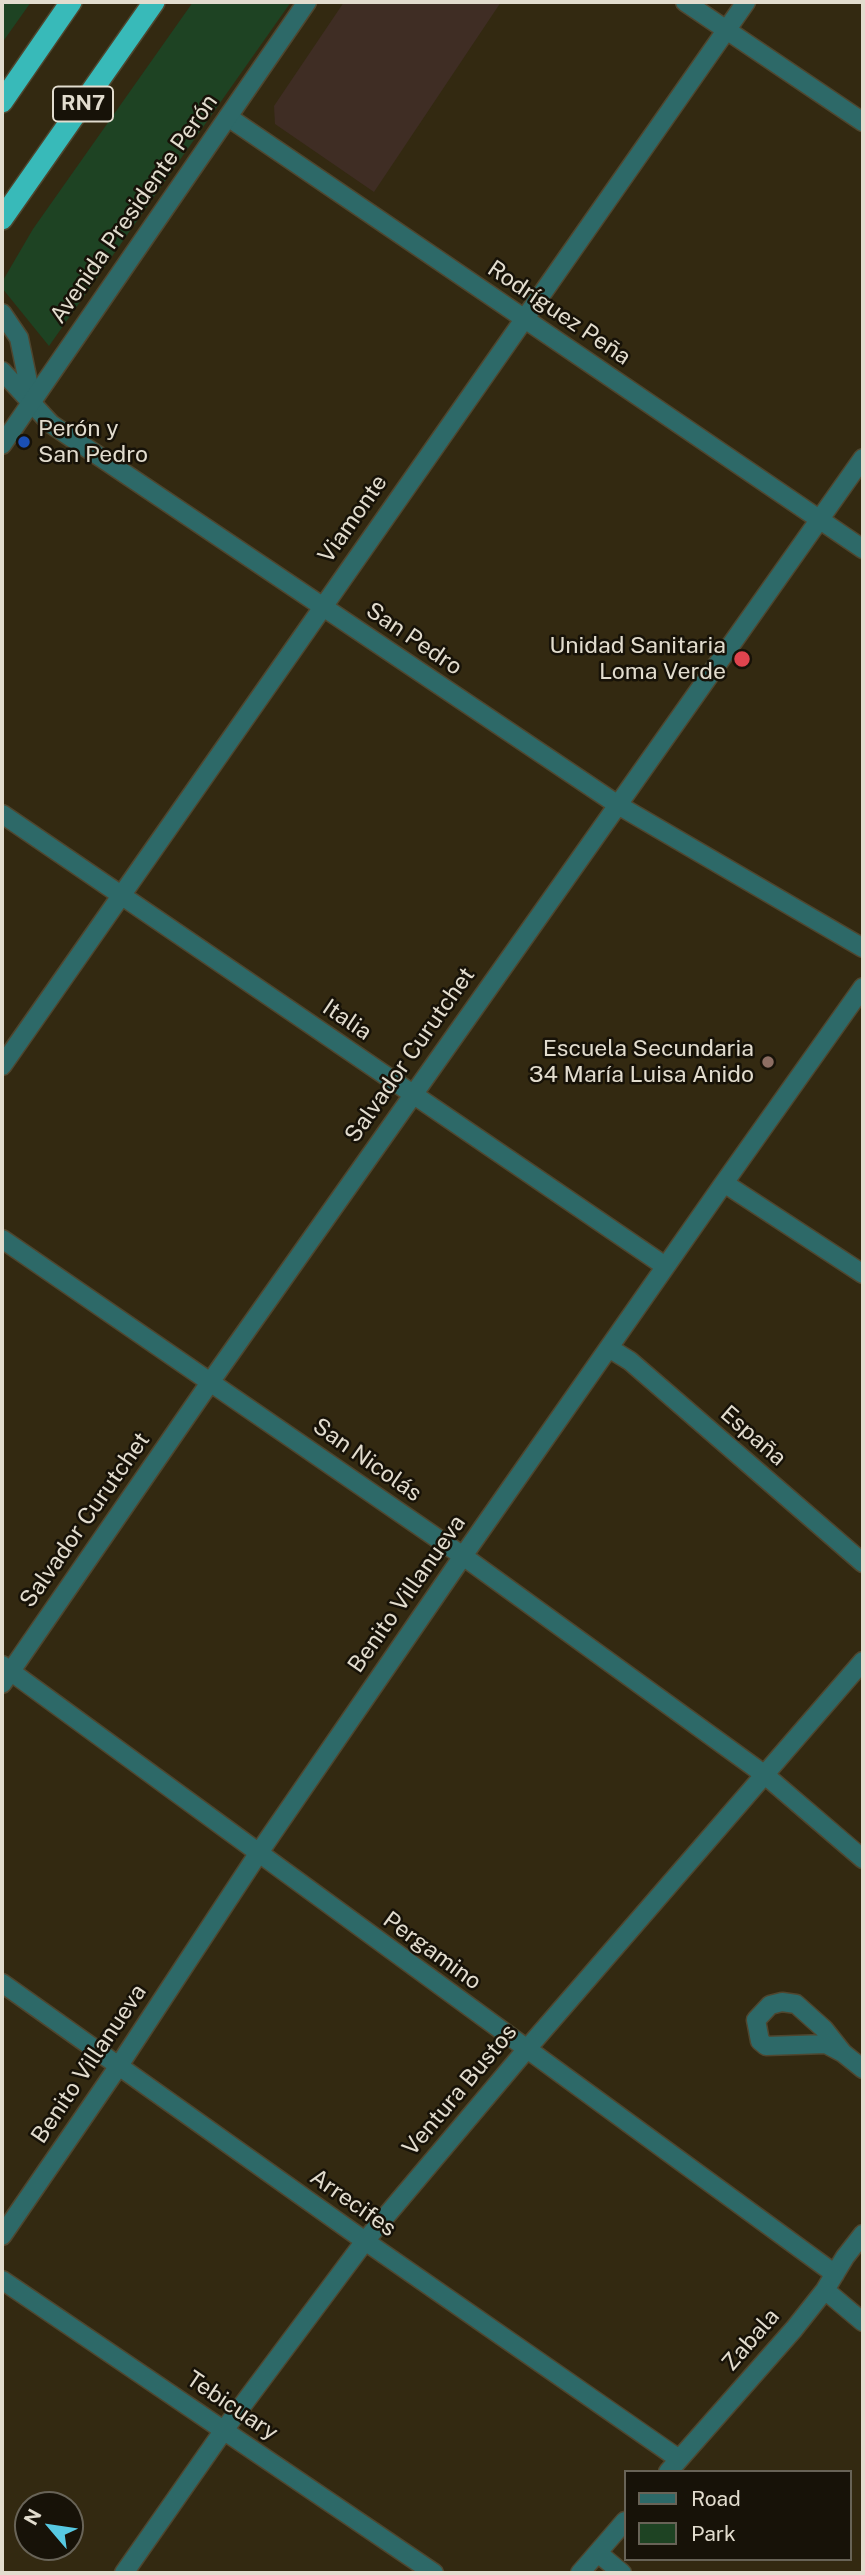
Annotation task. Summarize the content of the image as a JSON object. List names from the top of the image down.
{
  "streets": {
    "highway": ["RN7"],
    "street": [
      "Avenida Presidente Perón",
      "Rodríguez Peña",
      "Viamonte",
      "San Pedro",
      "Italia",
      "Salvador Curutchet",
      "España",
      "San Nicolás",
      "Benito Villanueva",
      "Pergamino",
      "Ventura Bustos",
      "Arrecifes",
      "Zabala",
      "Tebicuary"
    ]
  },
  "crossings": [
    ["Avenida Presidente Perón", "Rodríguez Peña"],
    ["Avenida Presidente Perón", "San Pedro"],
    ["Rodríguez Peña", "Viamonte"],
    ["Rodríguez Peña", "Salvador Curutchet"],
    ["Viamonte", "San Pedro"],
    ["Viamonte", "Italia"],
    ["San Pedro", "Salvador Curutchet"],
    ["Italia", "Salvador Curutchet"],
    ["Italia", "Benito Villanueva"],
    ["Salvador Curutchet", "San Nicolás"],
    ["Salvador Curutchet", "Pergamino"],
    ["España", "Benito Villanueva"],
    ["San Nicolás", "Benito Villanueva"],
    ["San Nicolás", "Ventura Bustos"],
    ["Benito Villanueva", "Pergamino"],
    ["Benito Villanueva", "Arrecifes"],
    ["Pergamino", "Ventura Bustos"],
    ["Pergamino", "Zabala"],
    ["Ventura Bustos", "Arrecifes"],
    ["Ventura Bustos", "Tebicuary"],
    ["Arrecifes", "Zabala"]
  ],
  "places": ["Perón y San Pedro", "Unidad Sanitaria Loma Verde", "Escuela Secundaria 34 María Luisa Anido"],
  "legend": ["Road", "Park"],
  "north": "top left"
}
